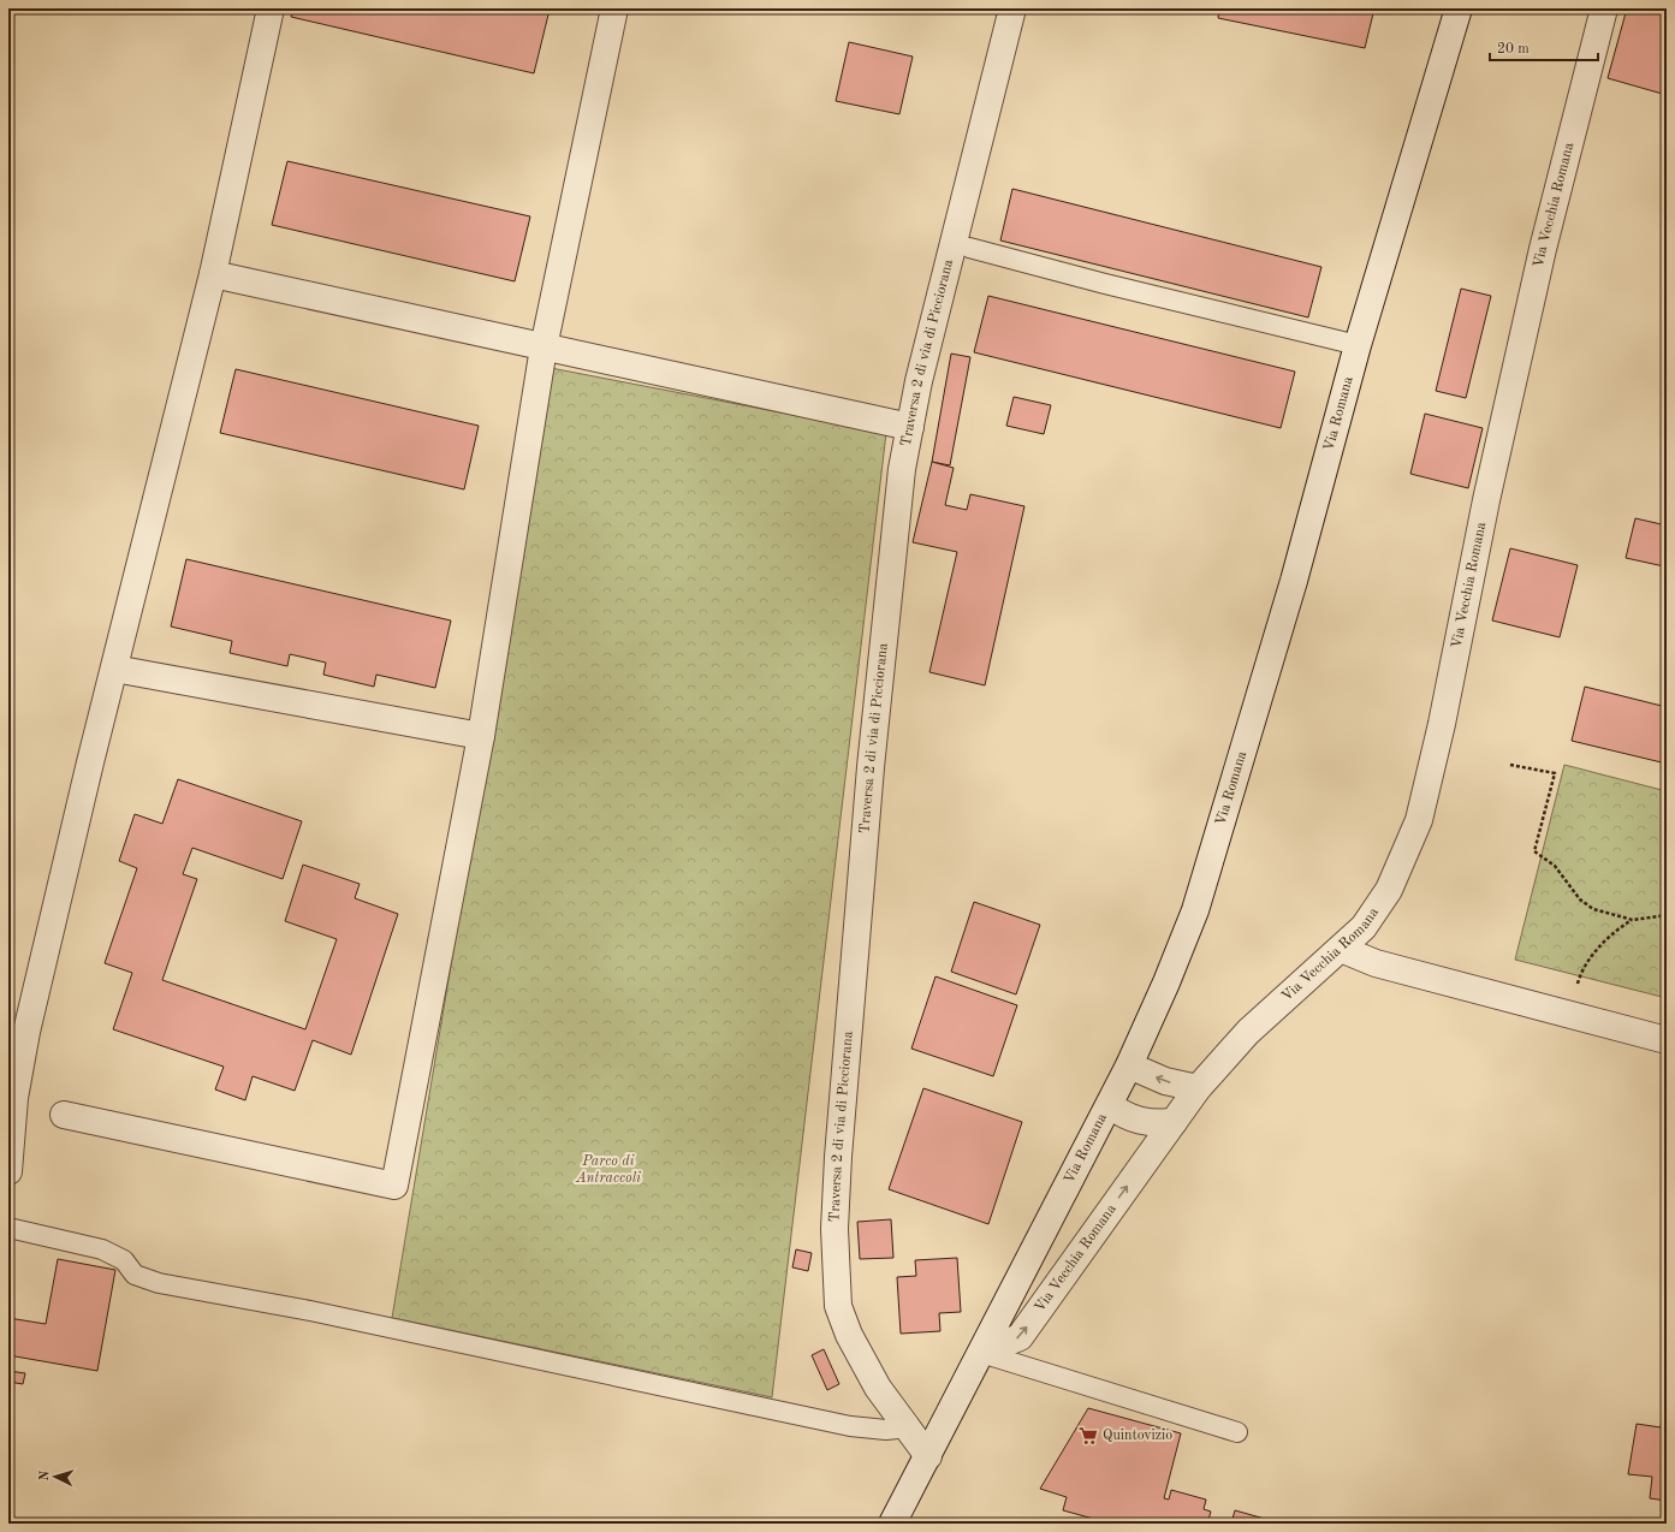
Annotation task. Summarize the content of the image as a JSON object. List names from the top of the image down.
{
  "streets": {
    "street": ["Via Vecchia Romana", "Traversa 2 di via di Picciorana", "Via Romana"]
  },
  "crossings": [
    ["Via Vecchia Romana", "Via Romana"],
    ["Traversa 2 di via di Picciorana", "Via Romana"]
  ],
  "parks": ["Parco di Antraccoli"],
  "places": {
    "supermarket": ["Quintovizio"]
  },
  "scale_bar": "20 m",
  "north": "left"
}
